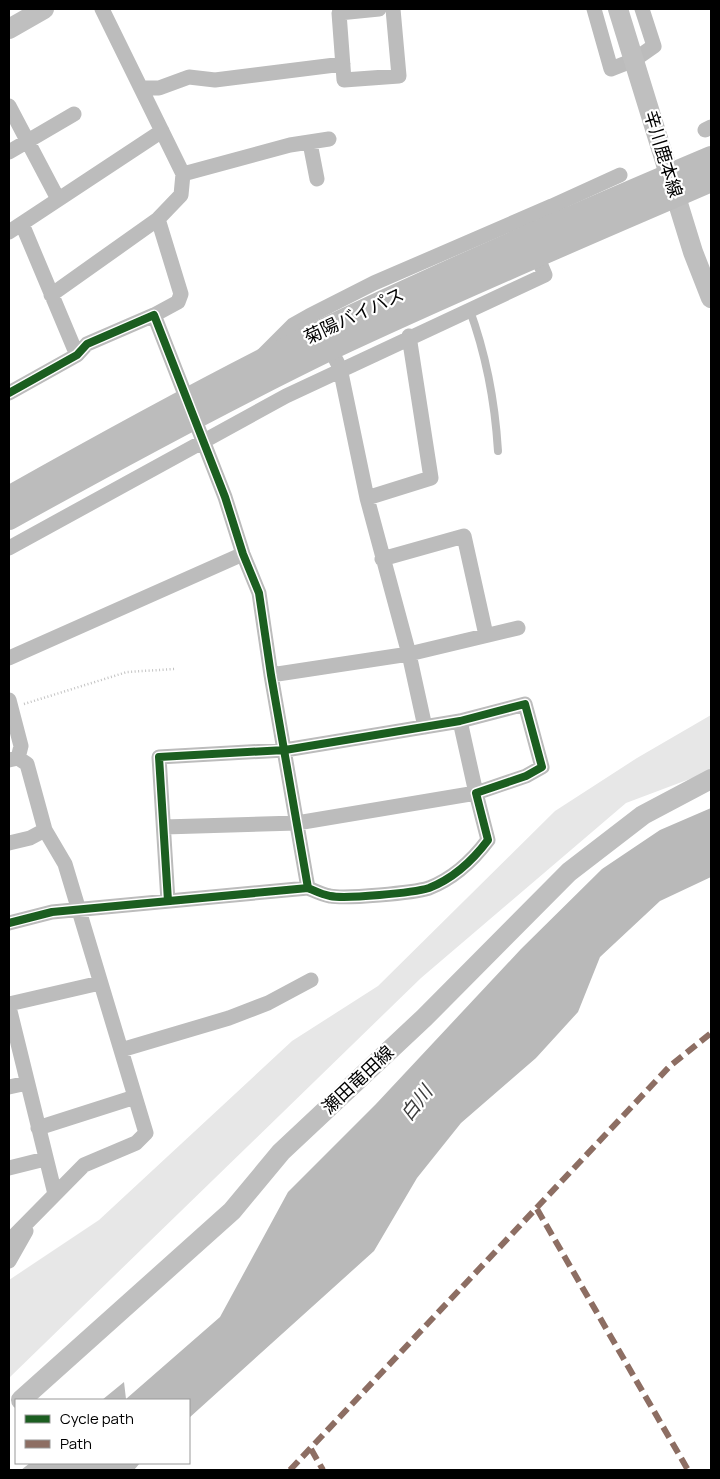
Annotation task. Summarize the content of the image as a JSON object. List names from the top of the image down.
{
  "streets": {
    "highway": ["菊陽バイパス"],
    "main road": ["辛川鹿本線", "瀬田竜田線"]
  },
  "crossings": [
    ["辛川鹿本線", "菊陽バイパス"]
  ],
  "water": ["白川"],
  "legend": ["Cycle path", "Path"]
}
